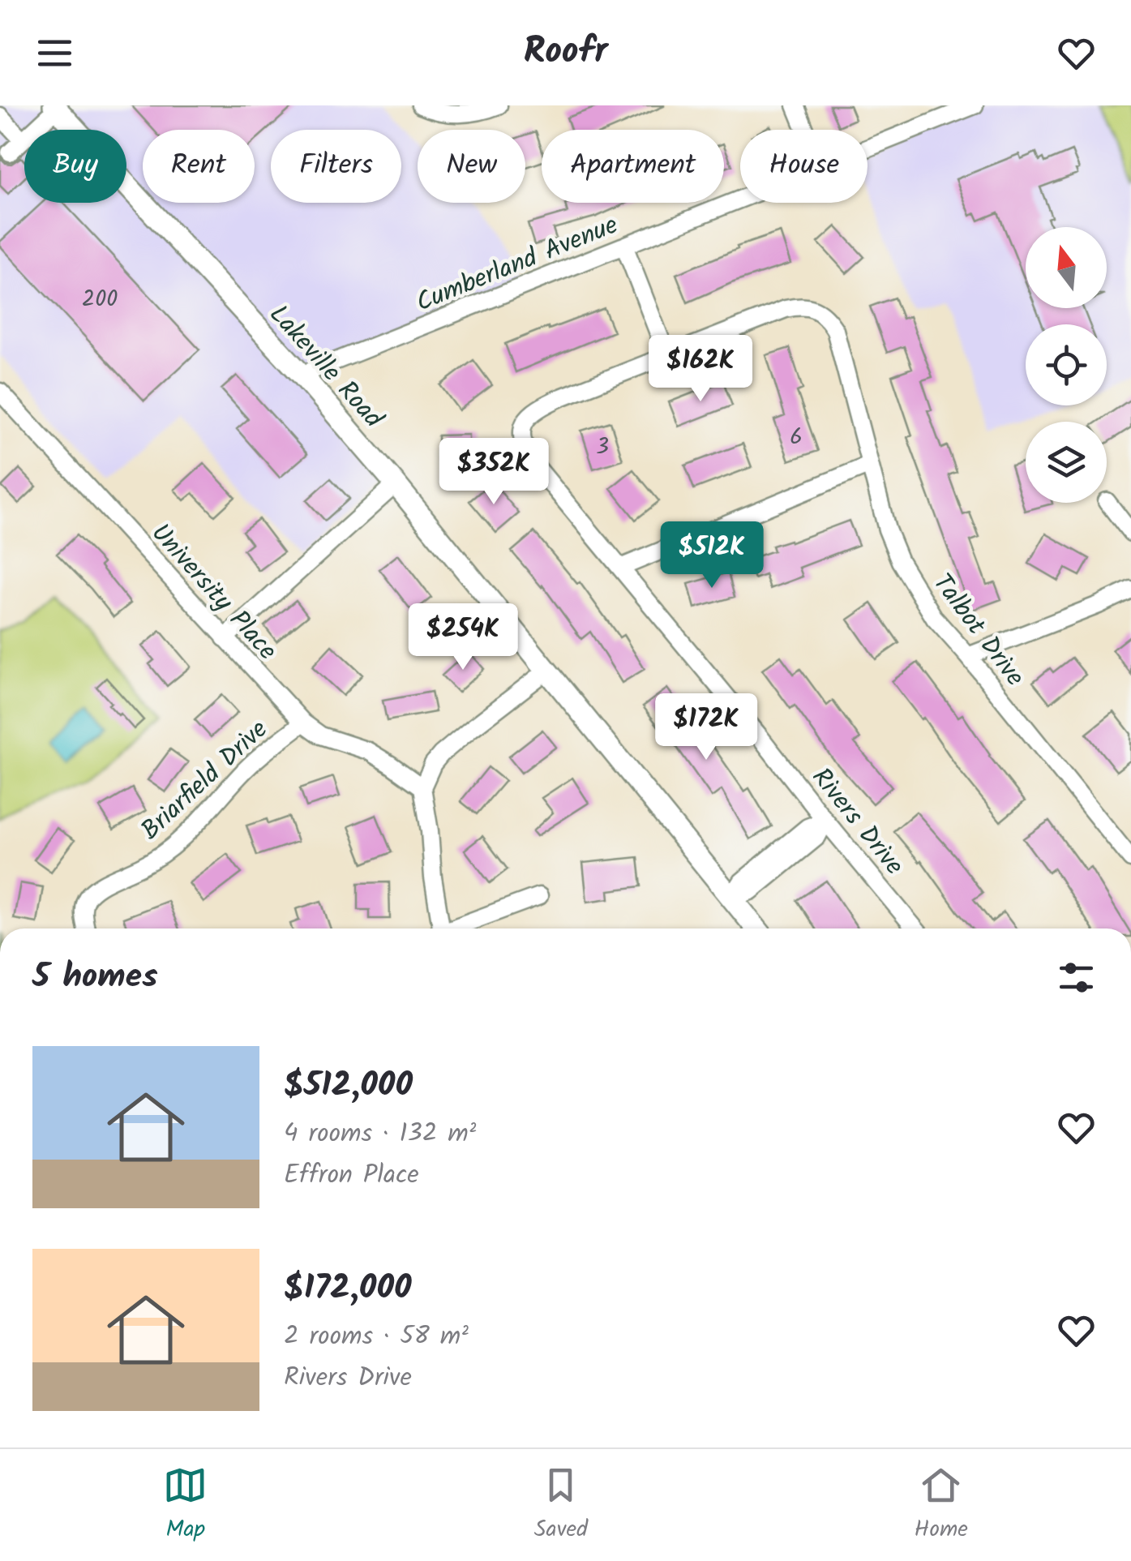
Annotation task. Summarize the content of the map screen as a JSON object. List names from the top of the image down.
{
  "streets": {
    "main road": ["Lakeville Road"],
    "street": [
      "Cumberland Avenue",
      "University Place",
      "Talbot Drive",
      "Briarfield Drive",
      "Rivers Drive"
    ]
  },
  "crossings": [
    ["Cumberland Avenue", "Lakeville Road"],
    ["University Place", "Briarfield Drive"],
    ["Talbot Drive", "Rivers Drive"]
  ],
  "house_numbers": ["200", "6", "3"],
  "north": "top",
  "page": {
    "header": "Roofr",
    "chip": [
      "Buy",
      "Rent",
      "Filters",
      "New",
      "Apartment",
      "House"
    ],
    "price": [
      "$162K",
      "$352K",
      "$512K",
      "$254K",
      "$172K"
    ],
    "heading": "5 homes",
    "list": [
      {
        "name": "$512,000",
        "note": "4 rooms · 132 m² · Effron Place"
      },
      {
        "name": "$172,000",
        "note": "2 rooms · 58 m² · Rivers Drive"
      }
    ],
    "tabs": ["Map", "Saved", "Home"]
  }
}
